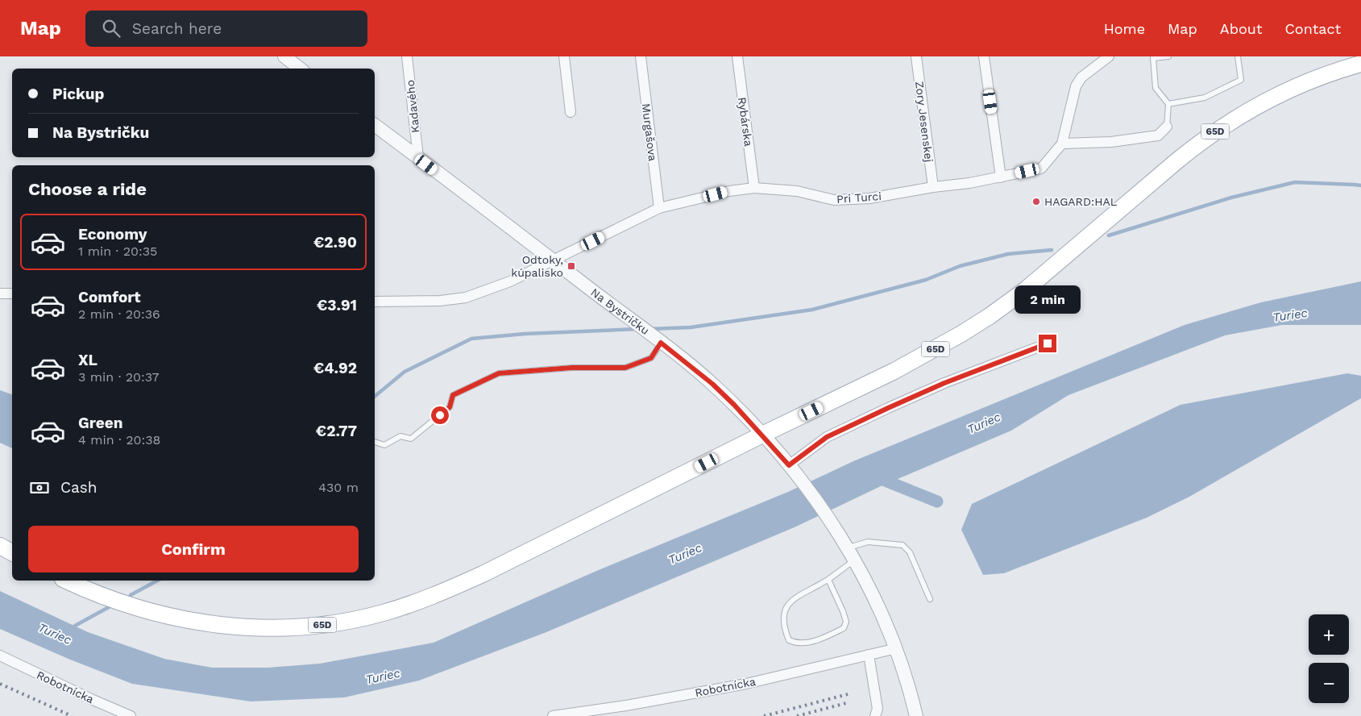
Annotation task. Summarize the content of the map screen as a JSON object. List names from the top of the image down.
{
  "streets": {
    "main road": ["65D"],
    "street": [
      "Kadavého",
      "Rybárska",
      "Zory Jesenskej",
      "Murgašova",
      "Pri Turci",
      "Na Bystričku",
      "Robotnícka"
    ]
  },
  "crossings": [
    ["Kadavého", "Na Bystričku"],
    ["Rybárska", "Pri Turci"],
    ["Zory Jesenskej", "Pri Turci"],
    ["65D", "Na Bystričku"],
    ["Murgašova", "Pri Turci"],
    ["Pri Turci", "Na Bystričku"],
    ["Na Bystričku", "Robotnícka"]
  ],
  "water": ["Turiec"],
  "places": {
    "other": ["HAGARD:HAL"],
    "transit": ["Odtoky, kúpalisko"]
  },
  "page": {
    "header": "Map",
    "search": "Search here",
    "nav": [
      "Home",
      "Map",
      "About",
      "Contact"
    ],
    "banner": ["Pickup", "Na Bystričku"],
    "heading": "Choose a ride",
    "list": [
      {
        "name": "Economy",
        "note": "1 min · 20:35",
        "value": "€2.90"
      },
      {
        "name": "Comfort",
        "note": "2 min · 20:36",
        "value": "€3.91"
      },
      {
        "name": "XL",
        "note": "3 min · 20:37",
        "value": "€4.92"
      },
      {
        "name": "Green",
        "note": "4 min · 20:38",
        "value": "€2.77"
      }
    ],
    "bubble": "2 min",
    "pay": ["Cash", "430 m"],
    "buttons": "Confirm",
    "map_buttons": ["+", "−"]
  }
}
